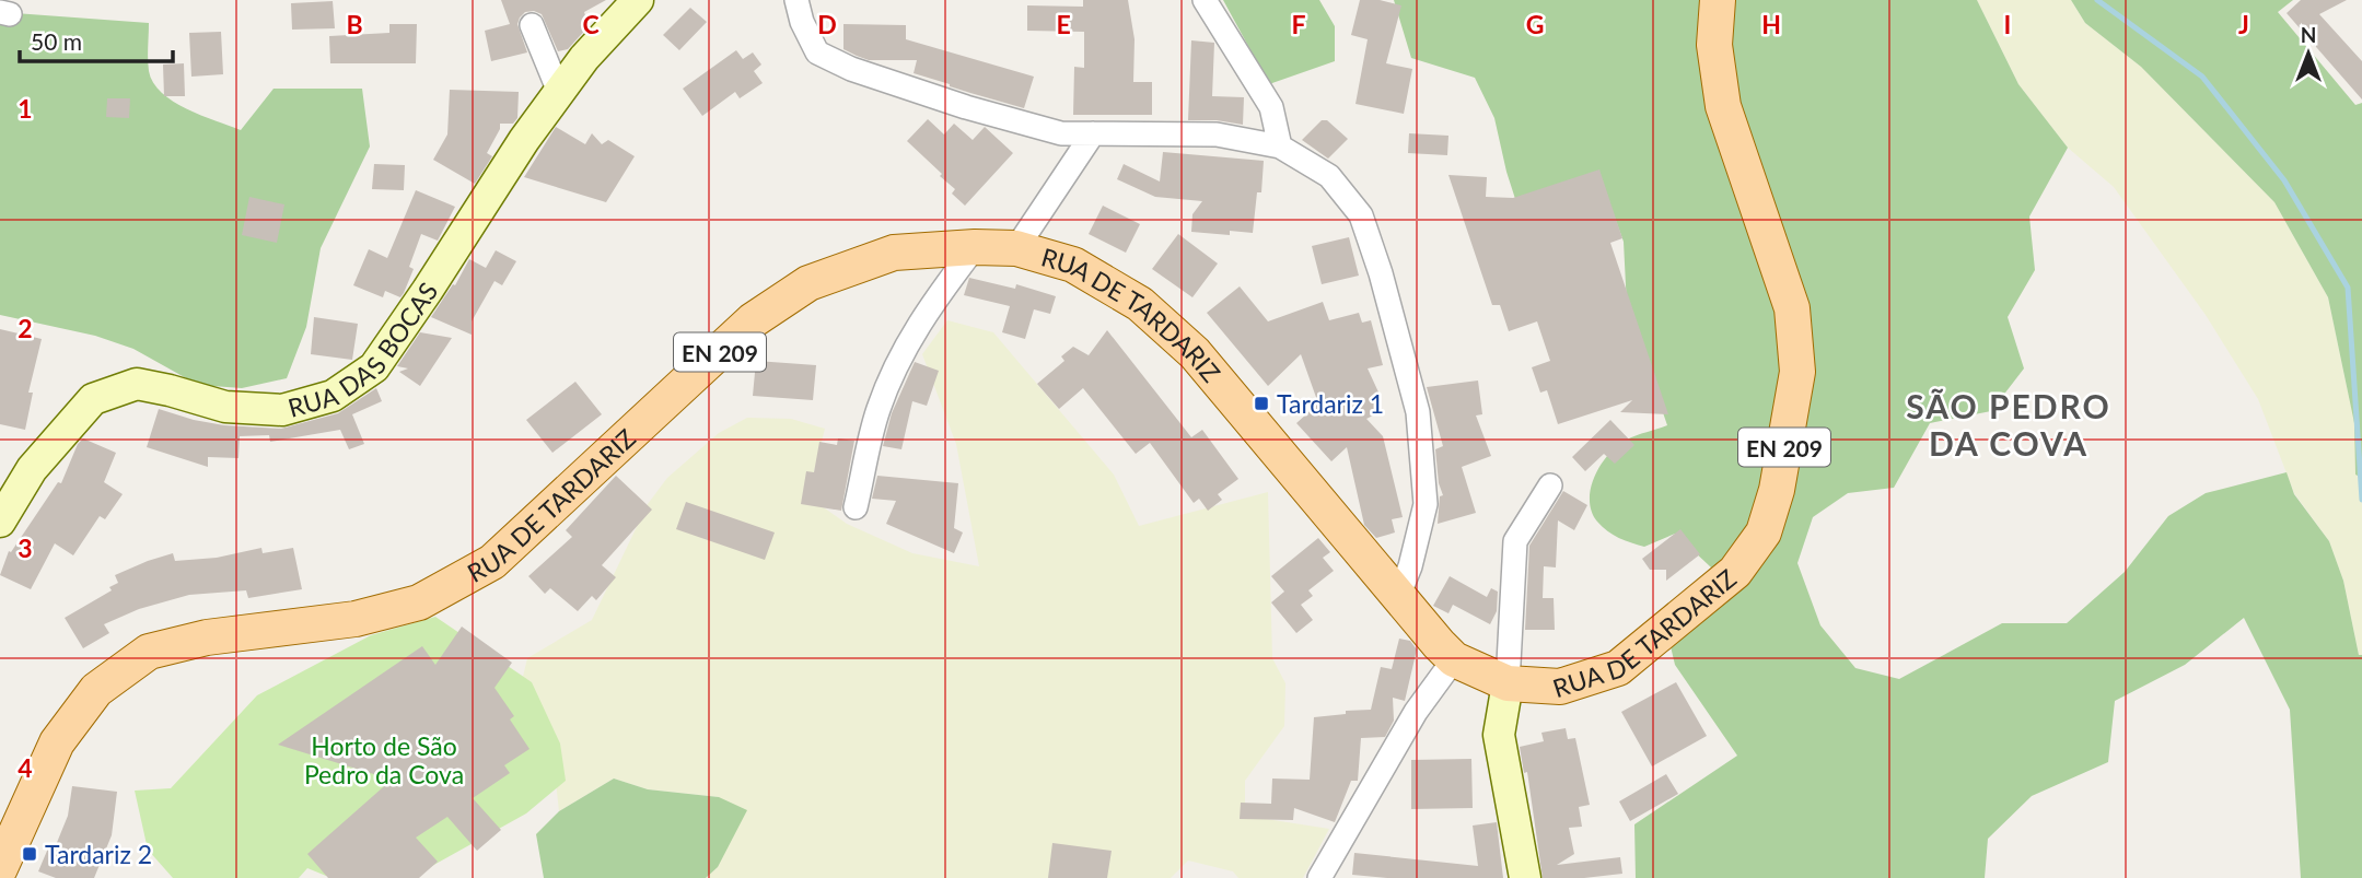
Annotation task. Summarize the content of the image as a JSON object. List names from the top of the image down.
{
  "streets": {
    "main road": ["RUA DE TARDARIZ", "EN 209"],
    "street": ["RUA DAS BOCAS"]
  },
  "districts": ["SÃO PEDRO DA COVA"],
  "parks": ["Horto de São Pedro da Cova"],
  "places": {
    "transit": ["Tardariz 1", "Tardariz 2"]
  },
  "scale_bar": "50 m",
  "north": "top",
  "grid": {
    "columns": [
      "B",
      "C",
      "D",
      "E",
      "F",
      "G",
      "H",
      "I",
      "J"
    ],
    "rows": [
      "1",
      "2",
      "3",
      "4"
    ]
  }
}
